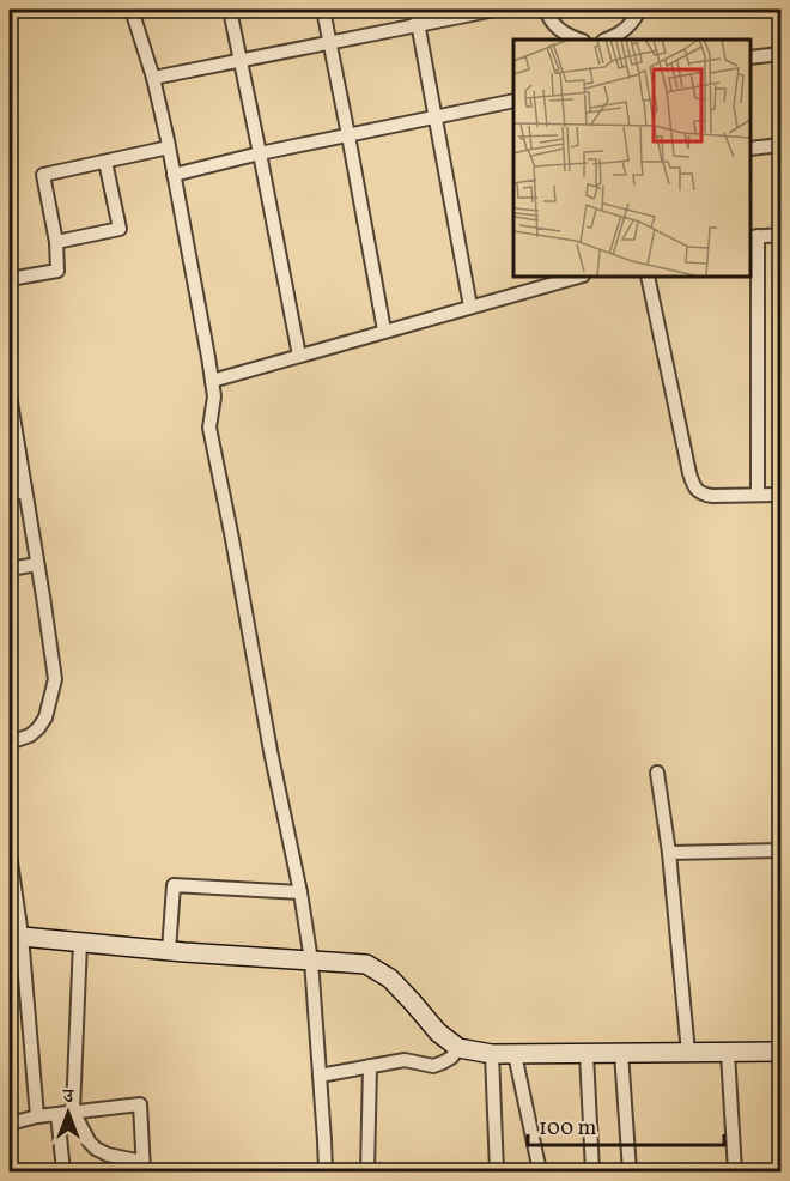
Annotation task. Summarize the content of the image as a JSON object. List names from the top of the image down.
{
  "scale_bar": "100 m",
  "north": "top"
}
